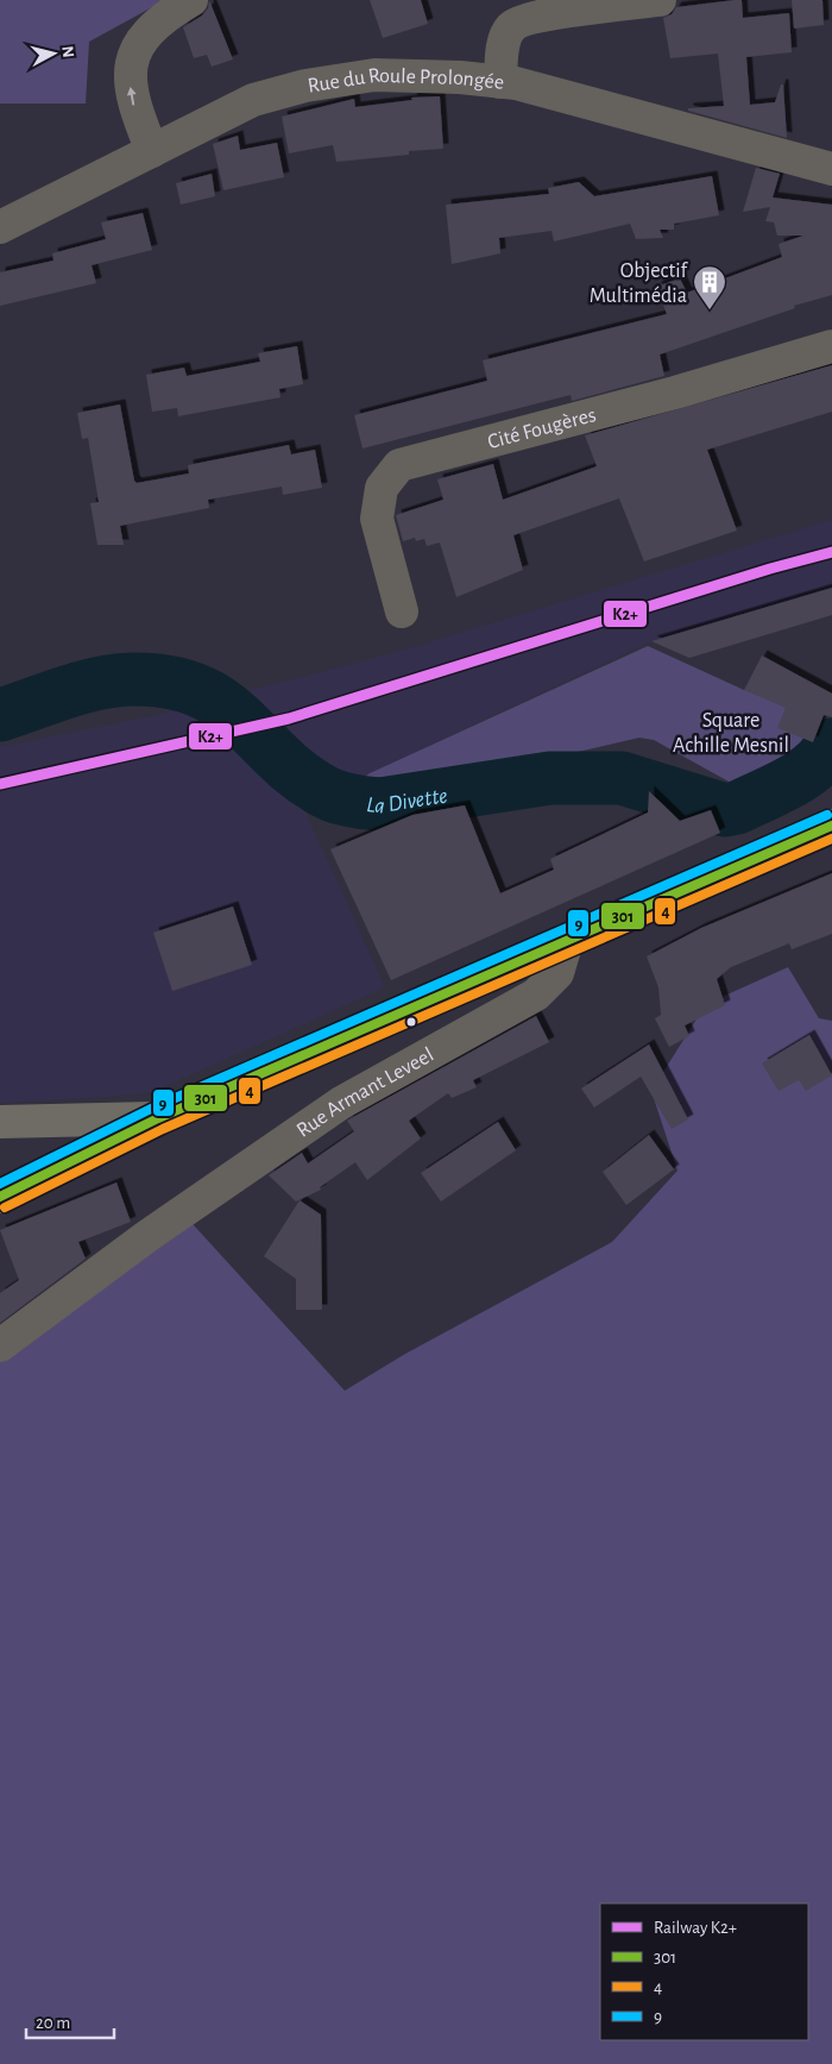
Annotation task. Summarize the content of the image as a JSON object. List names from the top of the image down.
{
  "streets": {
    "street": ["Rue du Roule Prolongée", "Cité Fougères", "Rue Armant Leveel"]
  },
  "water": ["La Divette"],
  "parks": ["Square Achille Mesnil"],
  "places": {
    "building": ["Objectif Multimédia"]
  },
  "lines": [
    "rail line K2+",
    "transit line 9",
    "transit line 301",
    "transit line 4"
  ],
  "legend": [
    "Railway K2+",
    "301",
    "4",
    "9"
  ],
  "scale_bar": "20 m",
  "north": "right"
}
